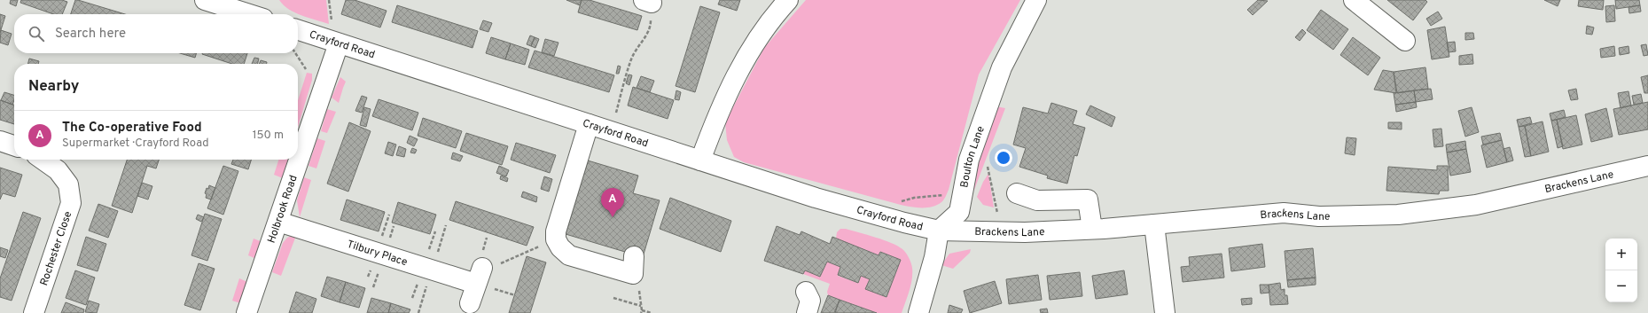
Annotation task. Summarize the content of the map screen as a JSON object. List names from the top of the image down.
{
  "streets": {
    "street": [
      "Crayford Road",
      "Boulton Lane",
      "Brackens Lane",
      "Holbrook Road",
      "Rochester Close",
      "Tilbury Place"
    ]
  },
  "crossings": [
    ["Crayford Road", "Boulton Lane"],
    ["Crayford Road", "Brackens Lane"],
    ["Crayford Road", "Holbrook Road"],
    ["Boulton Lane", "Brackens Lane"],
    ["Holbrook Road", "Tilbury Place"]
  ],
  "page": {
    "search": "Search here",
    "heading": "Nearby",
    "list": [
      {
        "mark": "A",
        "name": "The Co-operative Food",
        "note": "Supermarket · Crayford Road",
        "value": "150 m"
      }
    ],
    "pins": "A",
    "map_buttons": ["+", "−"]
  }
}
